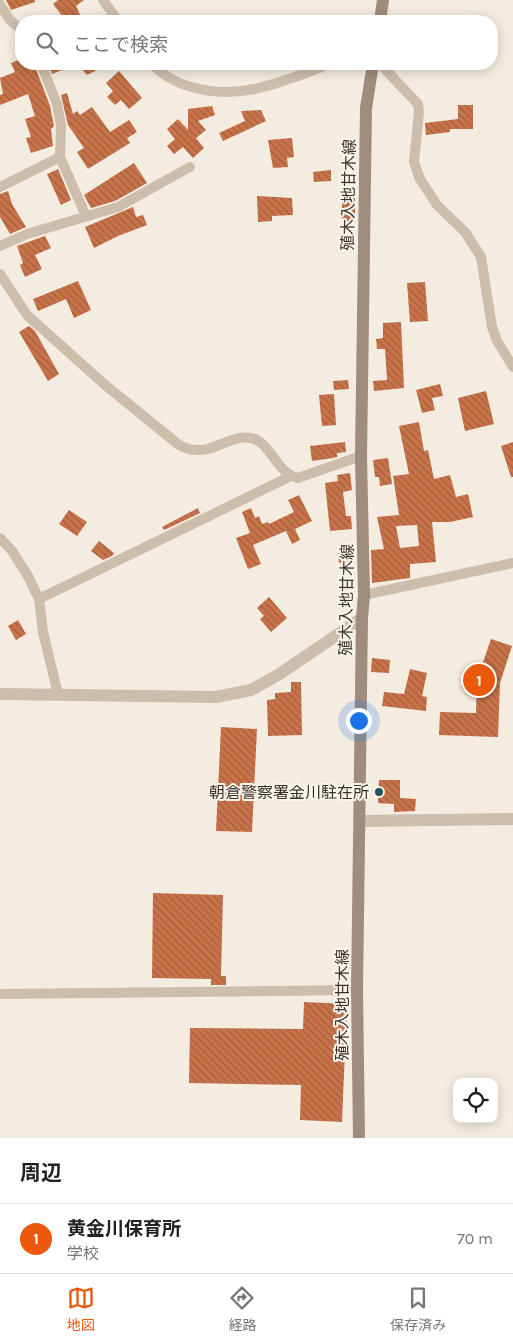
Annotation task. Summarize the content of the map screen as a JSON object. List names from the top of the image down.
{
  "streets": {
    "main road": ["殖木入地甘木線"]
  },
  "places": ["朝倉警察署金川駐在所"],
  "page": {
    "search": "ここで検索",
    "pins": "1",
    "heading": "周辺",
    "list": [
      {
        "mark": "1",
        "name": "黄金川保育所",
        "note": "学校",
        "value": "70 m"
      }
    ],
    "nav": ["地図", "経路", "保存済み"]
  }
}
